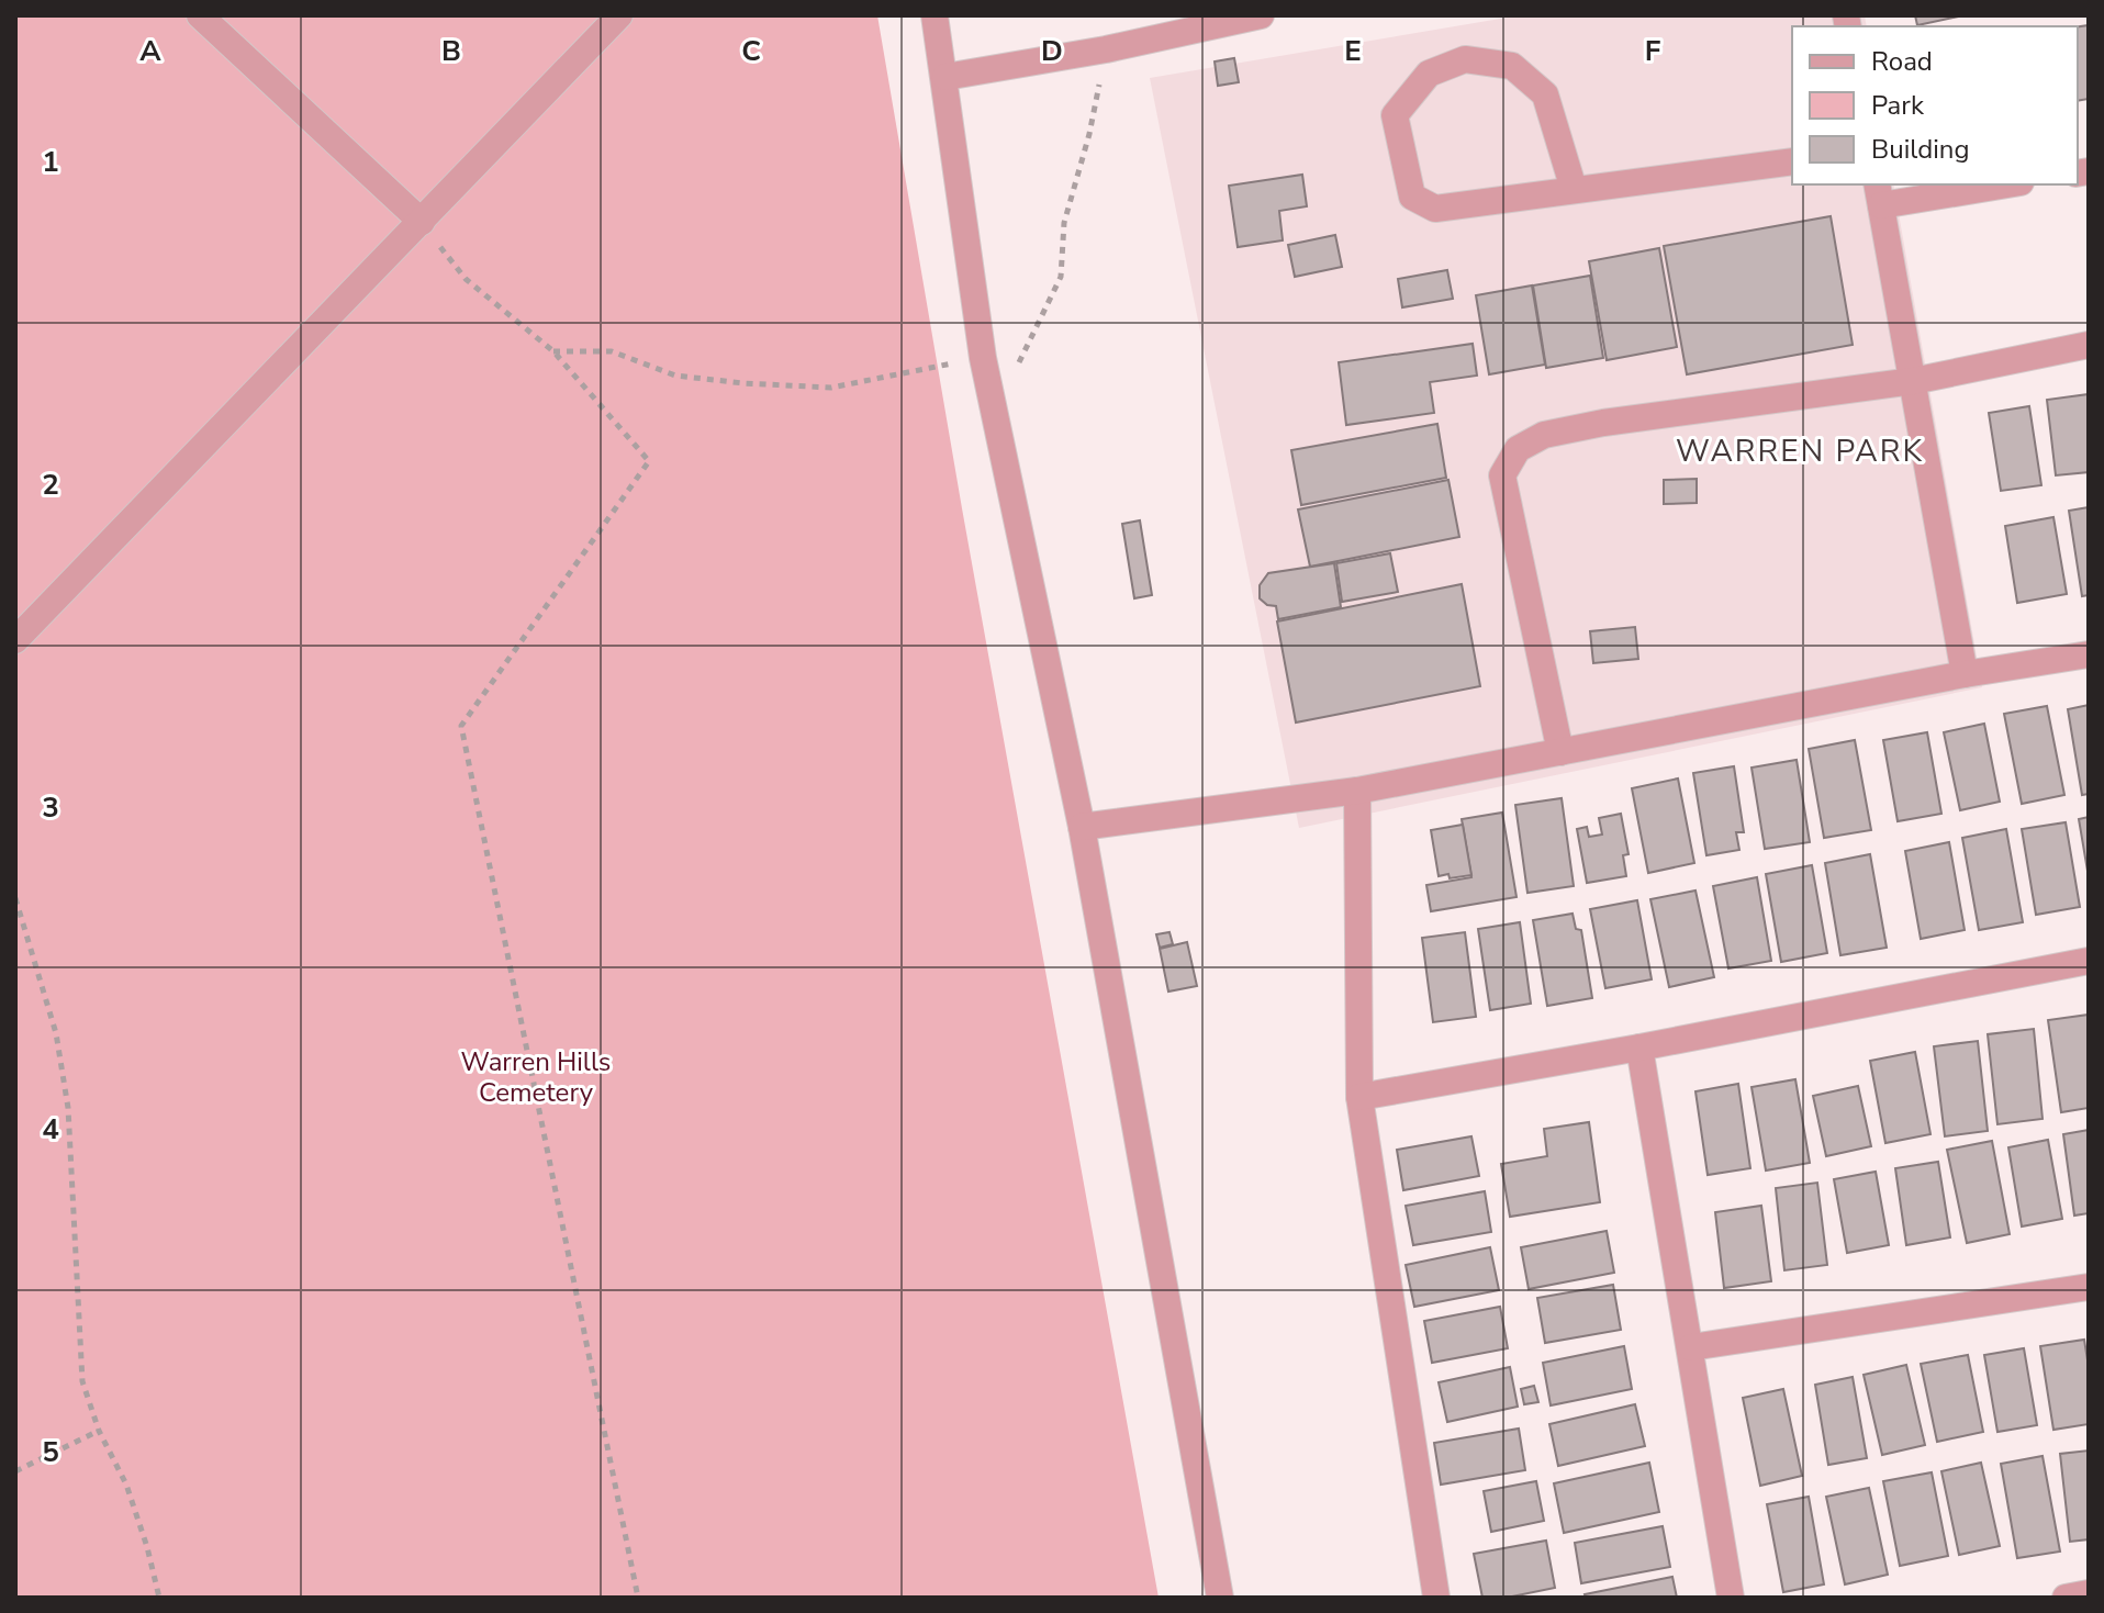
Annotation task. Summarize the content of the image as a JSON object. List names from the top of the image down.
{
  "districts": ["WARREN PARK"],
  "parks": ["Warren Hills Cemetery"],
  "legend": ["Road", "Park", "Building"],
  "grid": {
    "columns": [
      "A",
      "B",
      "C",
      "D",
      "E",
      "F"
    ],
    "rows": [
      "1",
      "2",
      "3",
      "4",
      "5"
    ]
  }
}
